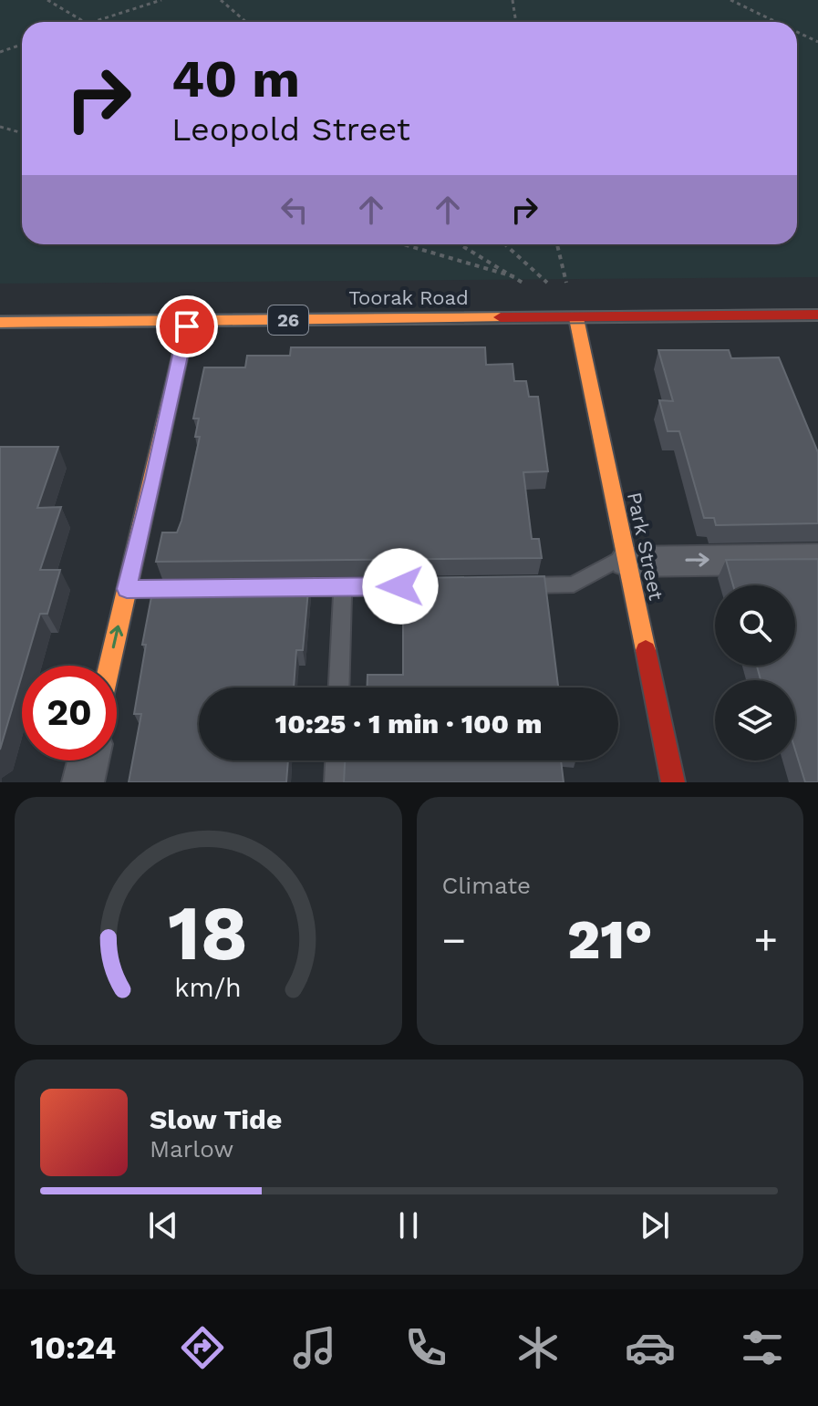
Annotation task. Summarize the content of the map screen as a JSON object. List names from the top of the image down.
{
  "streets": {
    "street": ["Toorak Road", "26", "Park Street"]
  },
  "crossings": [
    ["Toorak Road", "Park Street"]
  ],
  "page": {
    "turn": ["40 m", "Leopold Street"],
    "limit": "20",
    "trip": "10:25 · 1 min · 100 m",
    "tile": "Climate",
    "heat": ["−", "21°", "+"],
    "song": ["Slow Tide", "Marlow"],
    "tabs": "10:24",
    "gauge": ["18", "km/h"]
  }
}
